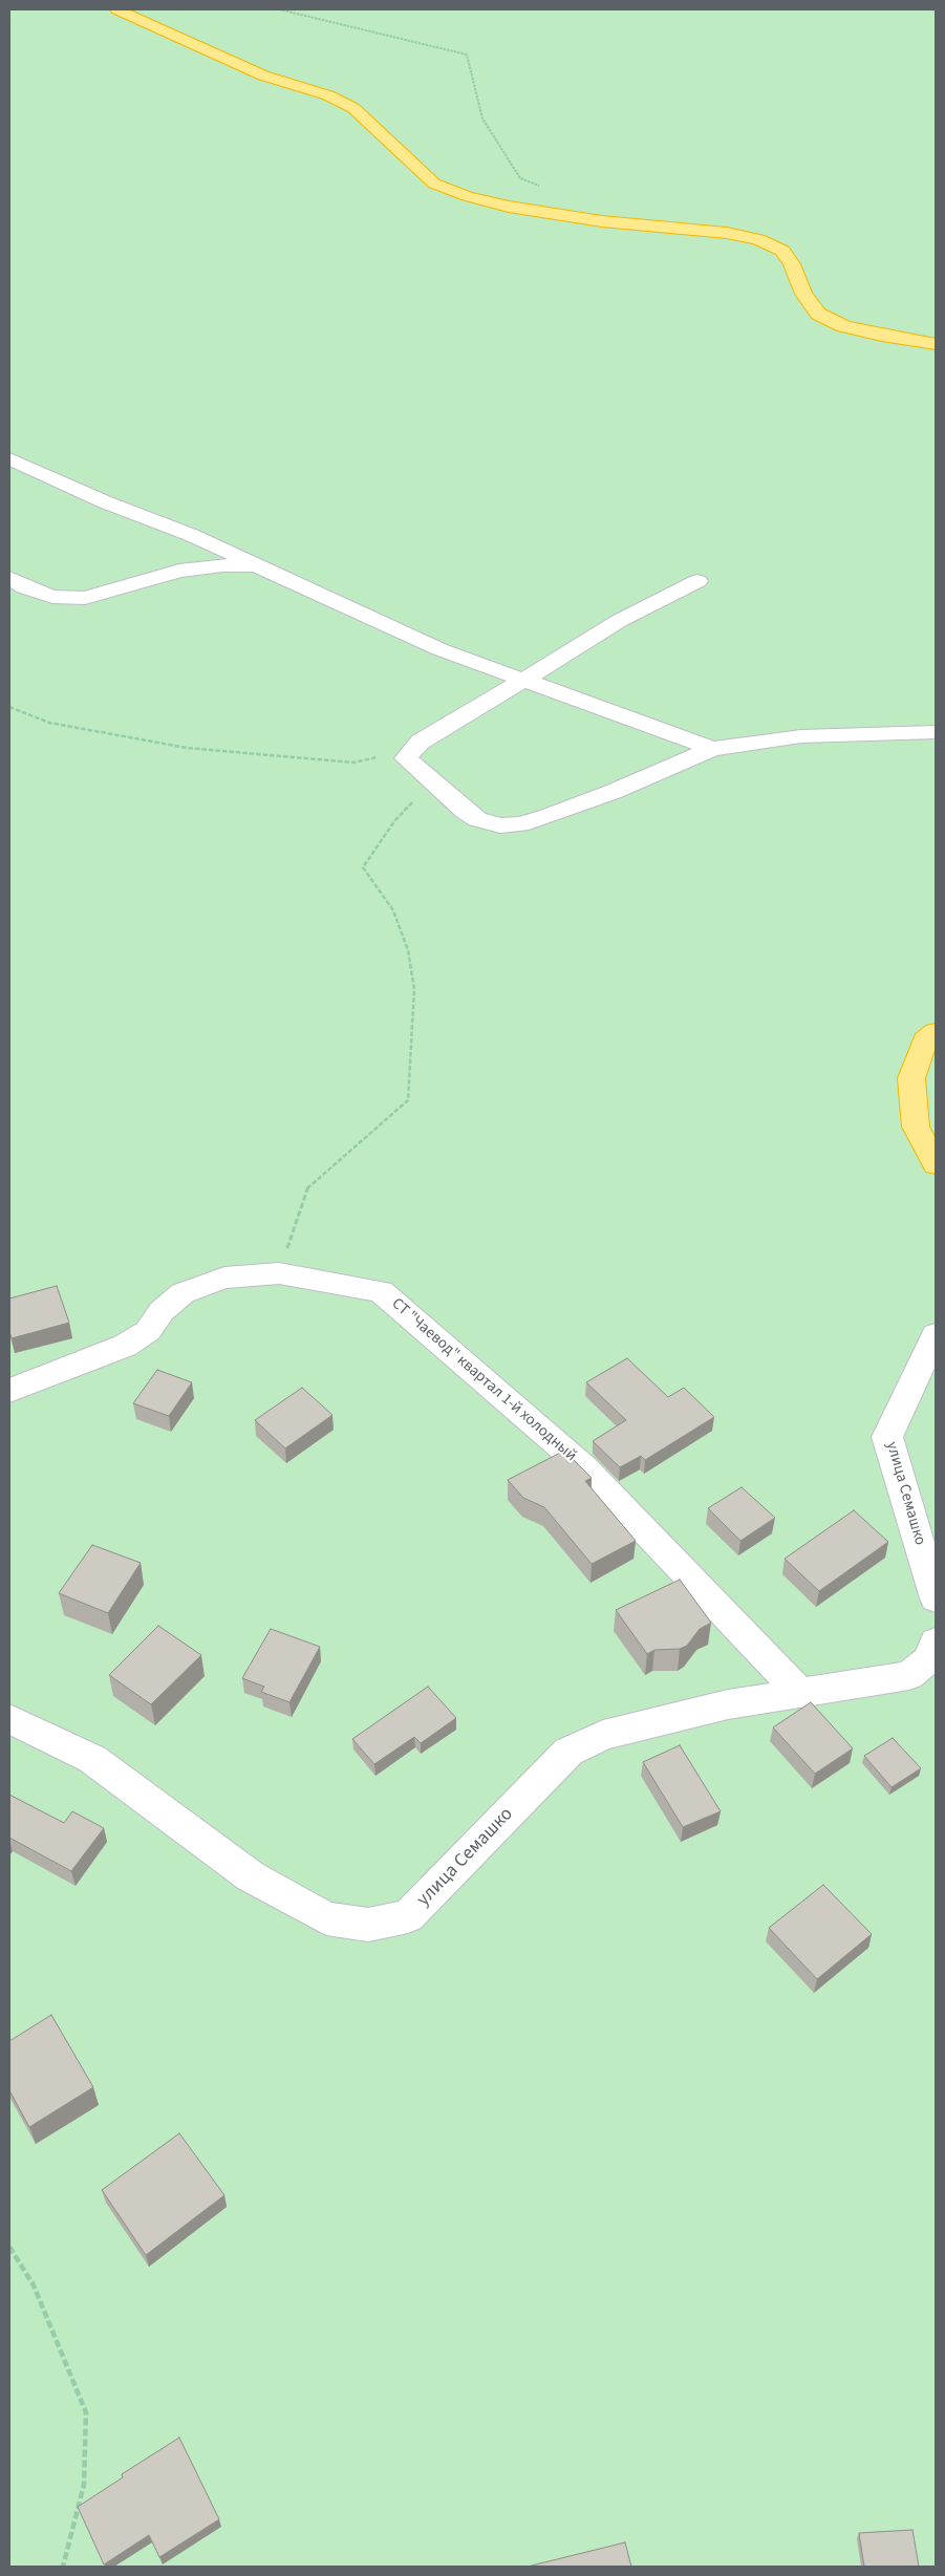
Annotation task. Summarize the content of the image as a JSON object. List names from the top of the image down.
{
  "streets": {
    "street": ["СТ \"Чаевод\" квартал 1-й холодный", "улица Семашко"]
  },
  "crossings": [
    ["СТ \"Чаевод\" квартал 1-й холодный", "улица Семашко"]
  ]
}
